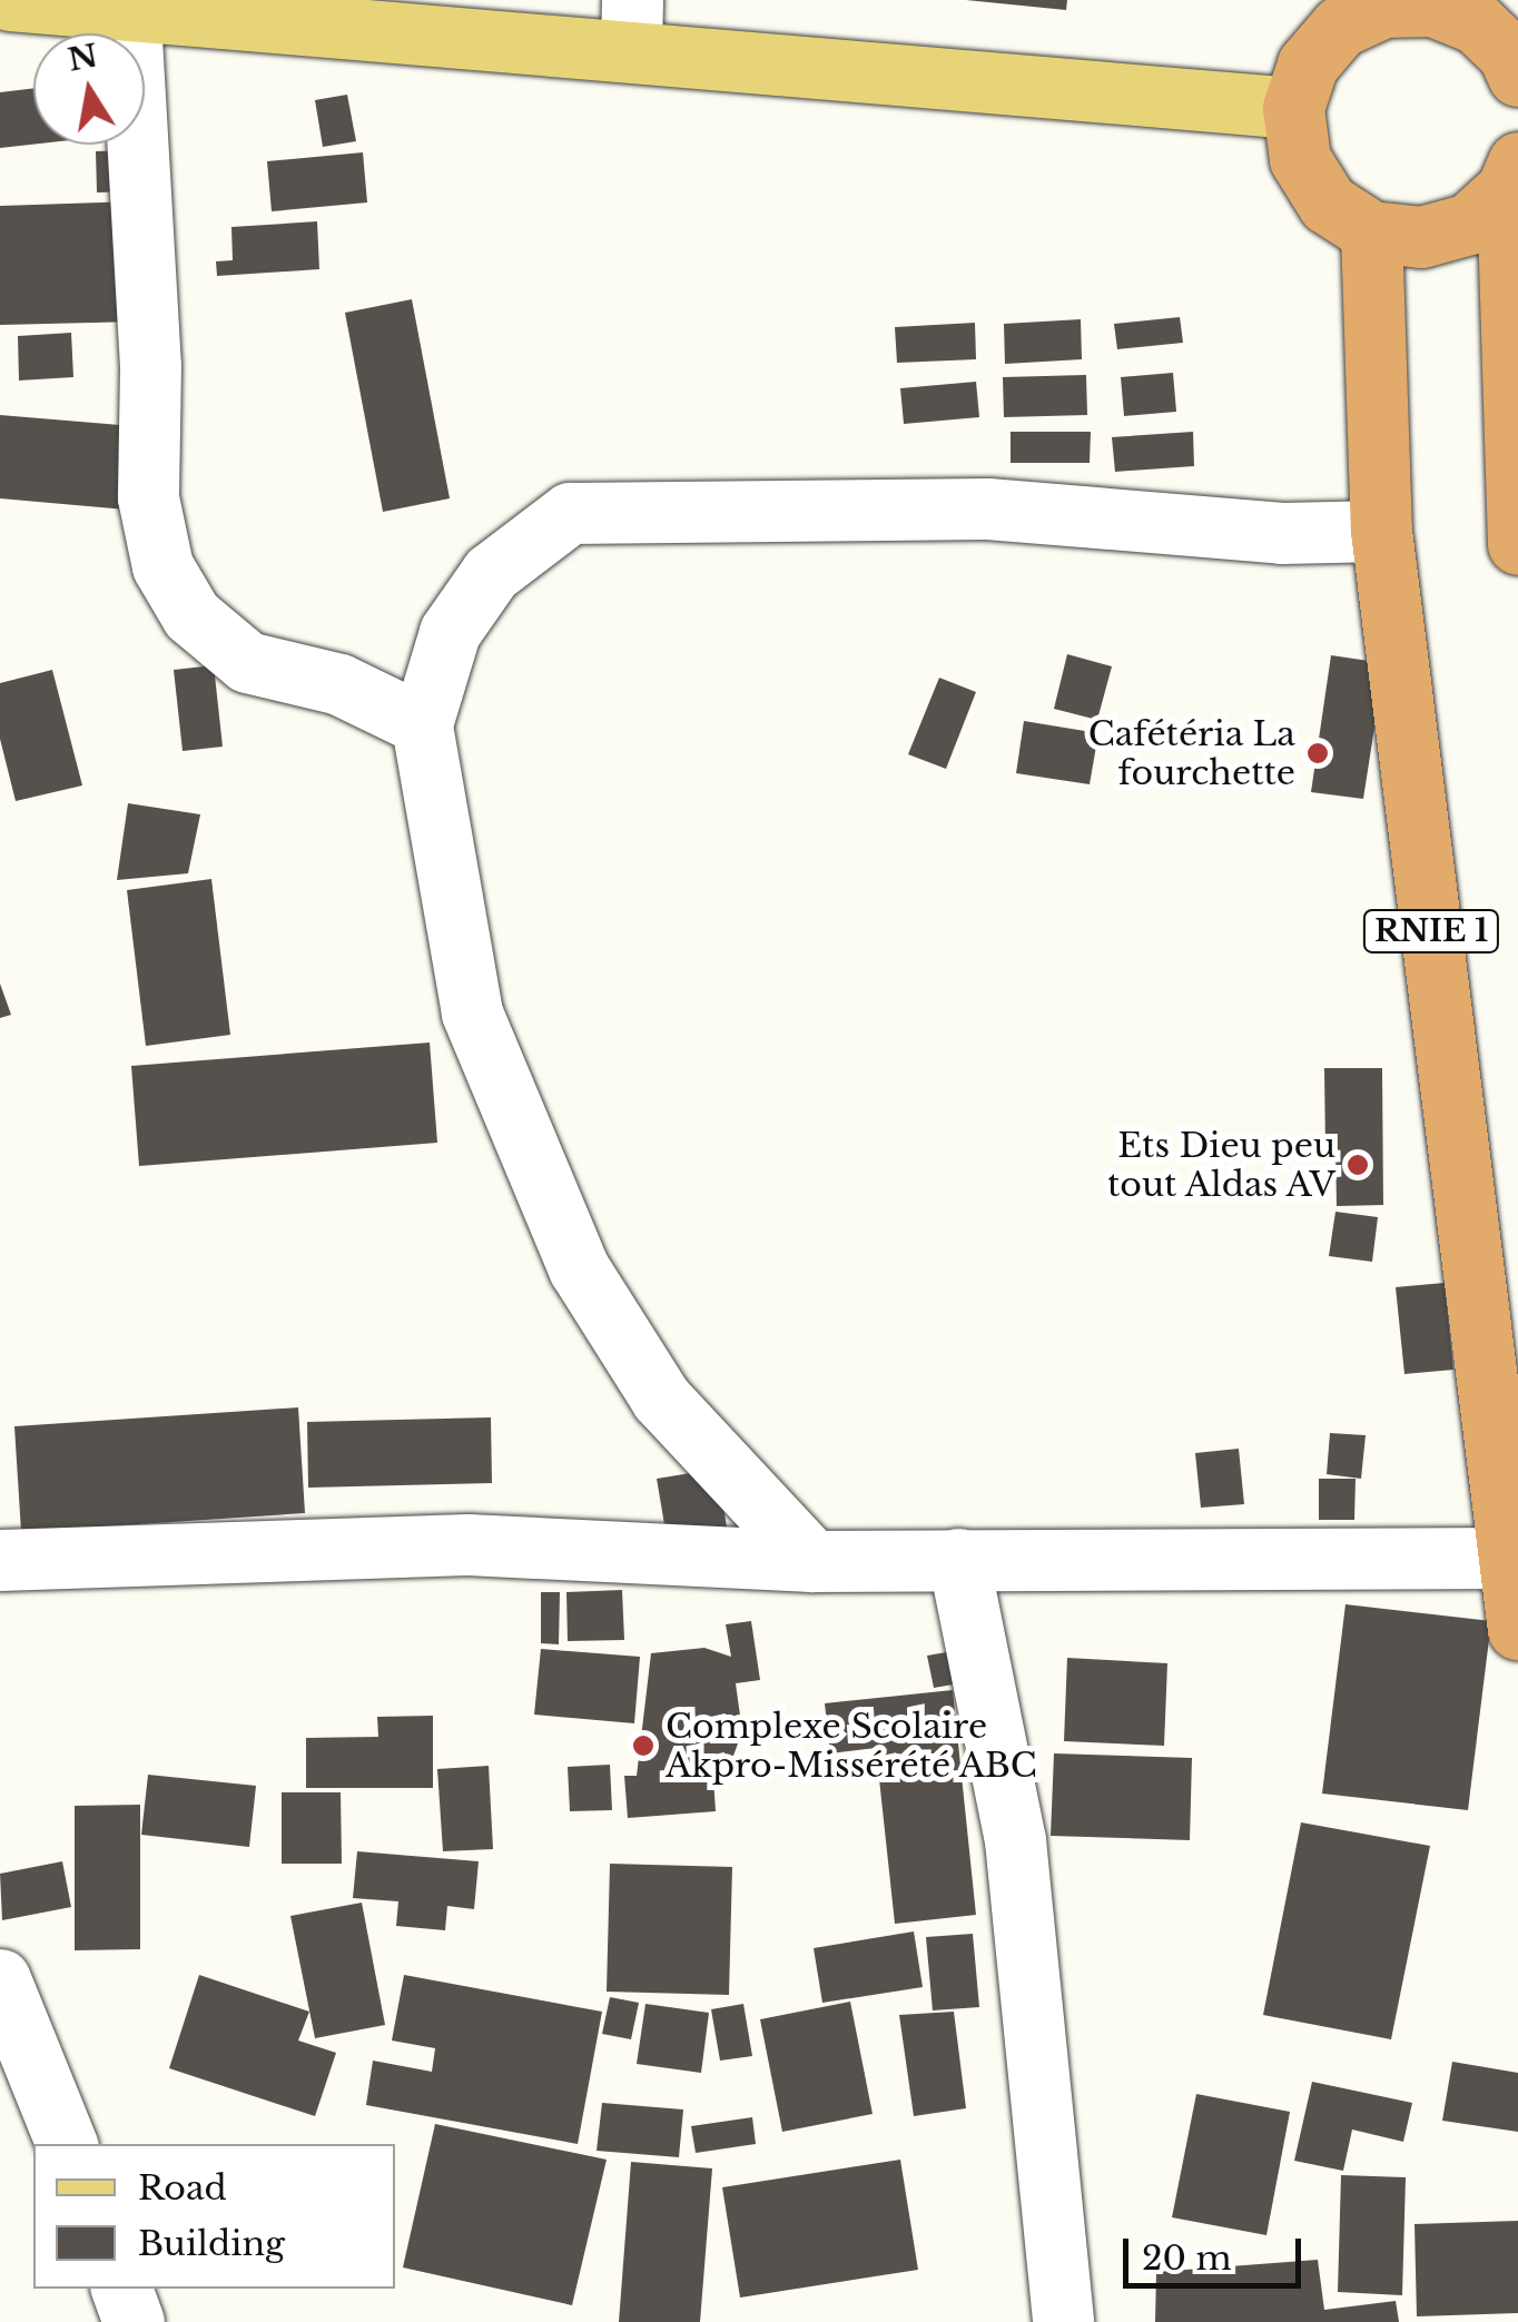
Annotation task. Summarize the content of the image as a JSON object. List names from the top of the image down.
{
  "streets": {
    "highway": ["RNIE 1"]
  },
  "places": ["Cafétéria La fourchette", "Ets Dieu peu tout Aldas AV", "Complexe Scolaire Akpro-Missérété ABC"],
  "legend": ["Road", "Building"],
  "scale_bar": "20 m",
  "north": "top"
}
